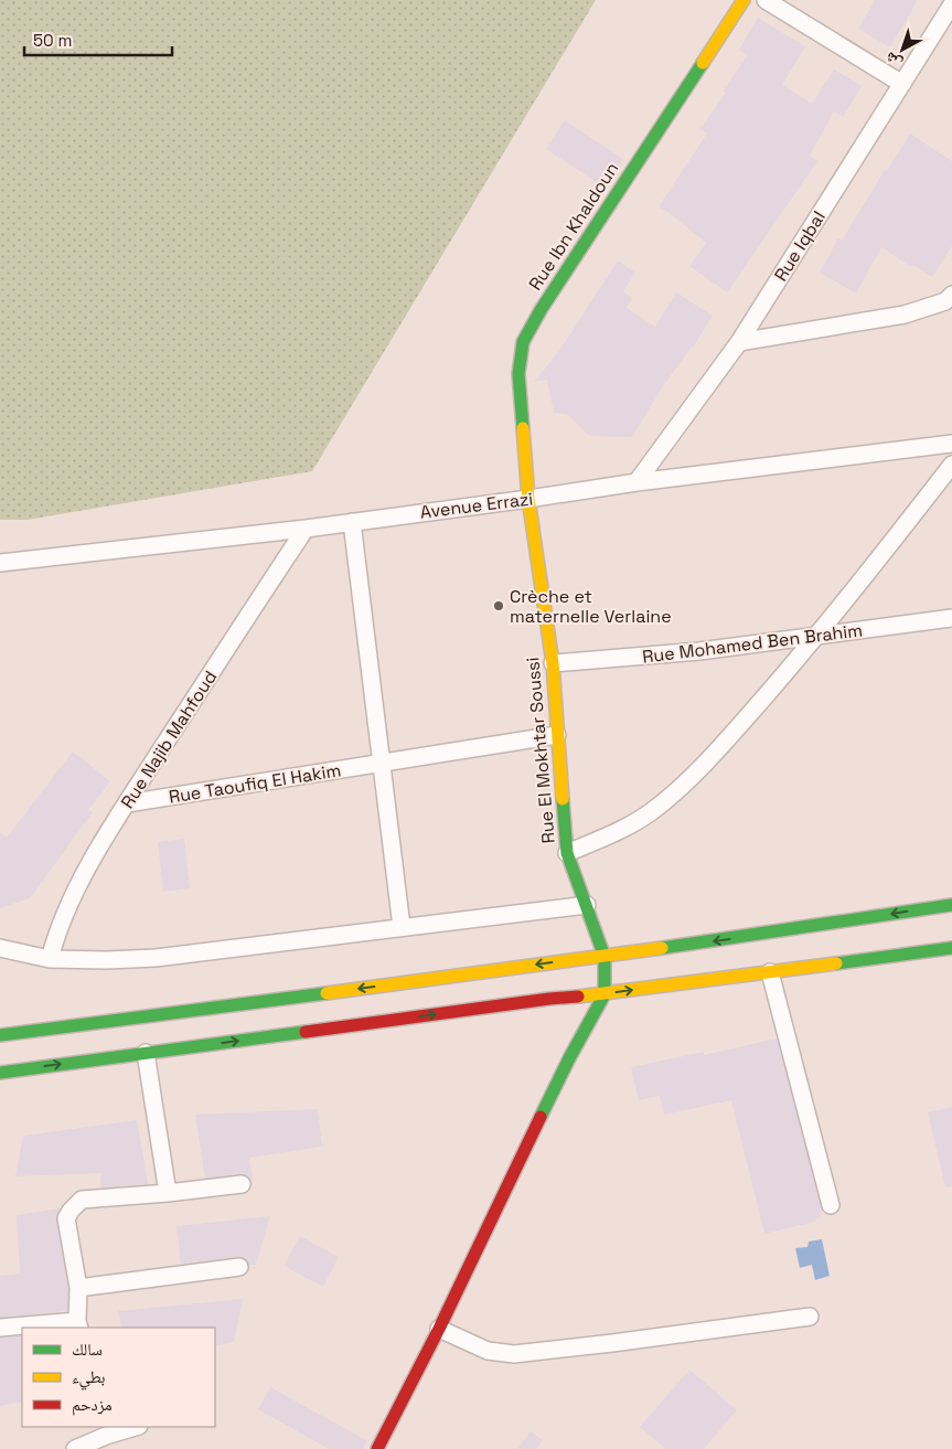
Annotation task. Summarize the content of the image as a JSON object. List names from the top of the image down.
{
  "streets": {
    "main road": ["Rue Ibn Khaldoun", "Rue El Mokhtar Soussi"],
    "street": [
      "Rue Iqbal",
      "Avenue Errazi",
      "Rue Mohamed Ben Brahim",
      "Rue Najib Mahfoud",
      "Rue Taoufiq El Hakim"
    ]
  },
  "crossings": [
    ["Rue Ibn Khaldoun", "Avenue Errazi"],
    ["Rue Ibn Khaldoun", "Rue El Mokhtar Soussi"],
    ["Rue Iqbal", "Avenue Errazi"],
    ["Avenue Errazi", "Rue Najib Mahfoud"],
    ["Avenue Errazi", "Rue El Mokhtar Soussi"],
    ["Rue Mohamed Ben Brahim", "Rue El Mokhtar Soussi"],
    ["Rue Najib Mahfoud", "Rue Taoufiq El Hakim"],
    ["Rue El Mokhtar Soussi", "Rue Taoufiq El Hakim"]
  ],
  "places": ["Crèche et maternelle Verlaine"],
  "legend": ["سالك", "بطيء", "مزدحم"],
  "scale_bar": "50 m",
  "north": "bottom left"
}
